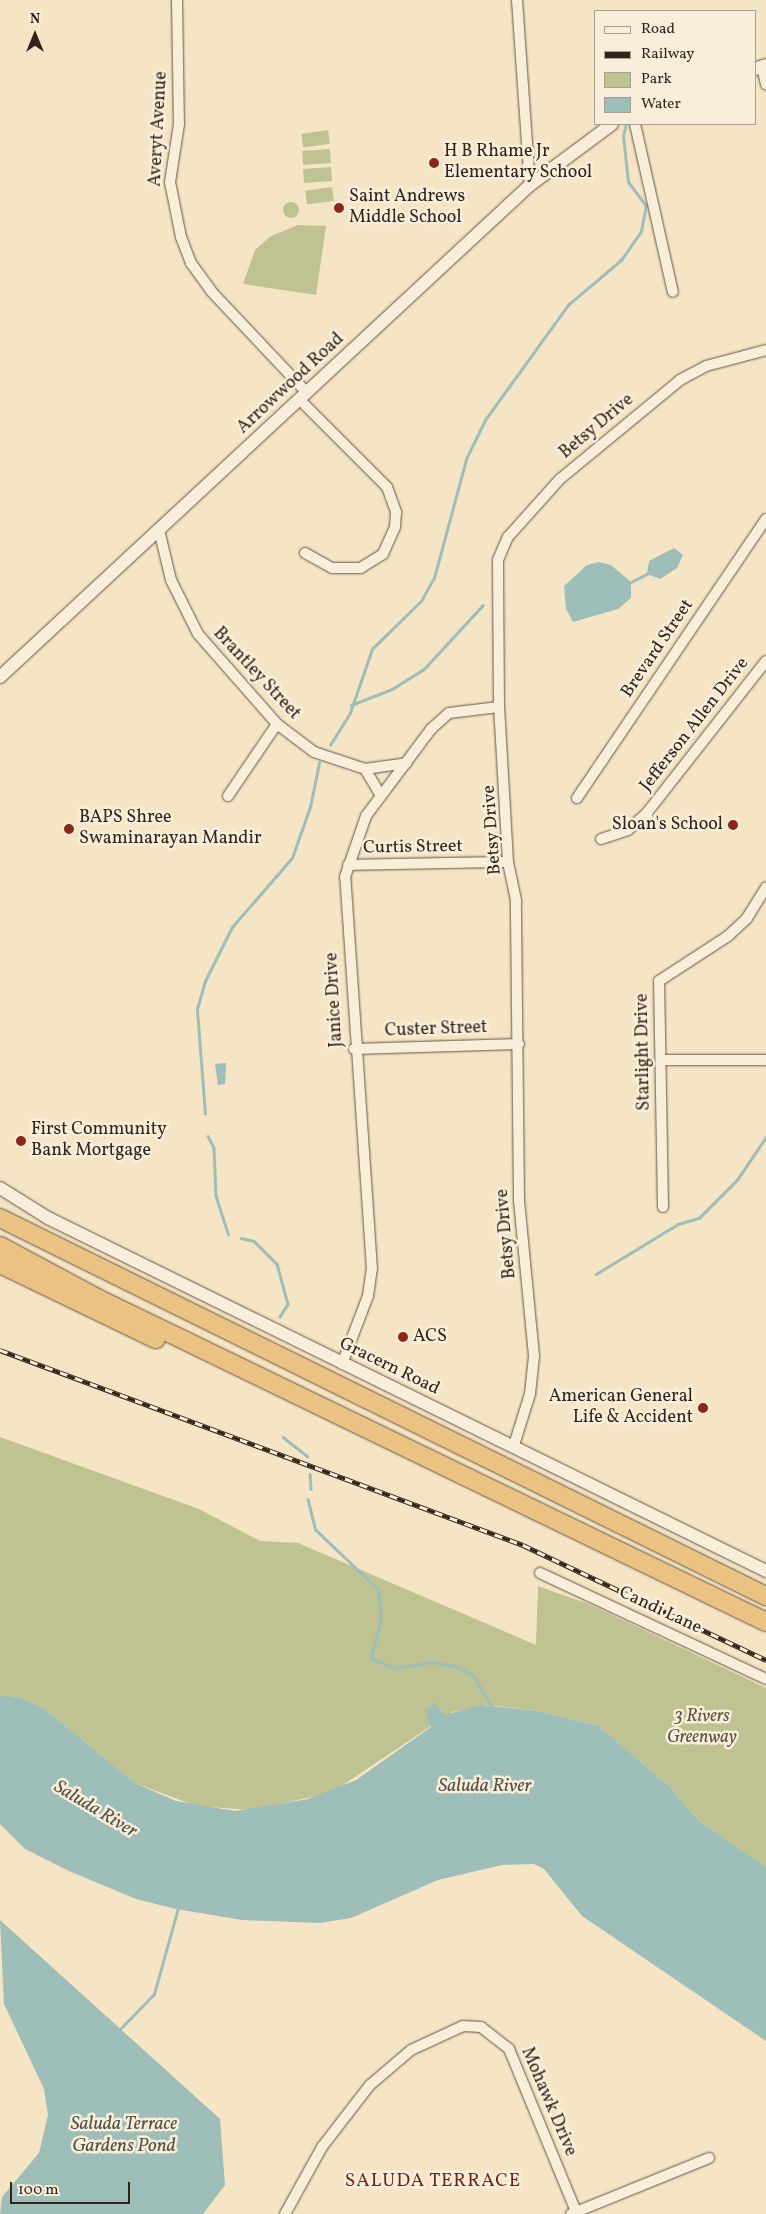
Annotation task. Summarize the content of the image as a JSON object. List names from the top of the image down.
{
  "streets": {
    "street": [
      "Averyt Avenue",
      "Arrowwood Road",
      "Betsy Drive",
      "Brevard Street",
      "Brantley Street",
      "Jefferson Allen Drive",
      "Curtis Street",
      "Janice Drive",
      "Custer Street",
      "Starlight Drive",
      "Gracern Road",
      "Candi Lane",
      "Mohawk Drive"
    ]
  },
  "crossings": [
    ["Averyt Avenue", "Arrowwood Road"],
    ["Arrowwood Road", "Brantley Street"],
    ["Betsy Drive", "Curtis Street"],
    ["Betsy Drive", "Janice Drive"],
    ["Betsy Drive", "Custer Street"],
    ["Betsy Drive", "Gracern Road"],
    ["Brantley Street", "Janice Drive"],
    ["Curtis Street", "Janice Drive"],
    ["Janice Drive", "Custer Street"],
    ["Janice Drive", "Gracern Road"]
  ],
  "districts": ["SALUDA TERRACE"],
  "water": ["Saluda River", "Saluda Terrace Gardens Pond"],
  "parks": ["3 Rivers Greenway"],
  "places": [
    "H B Rhame Jr Elementary School",
    "Saint Andrews Middle School",
    "Sloan's School",
    "BAPS Shree Swaminarayan Mandir",
    "First Community Bank Mortgage",
    "ACS",
    "American General Life & Accident"
  ],
  "legend": [
    "Road",
    "Railway",
    "Park",
    "Water"
  ],
  "scale_bar": "100 m",
  "north": "top"
}
